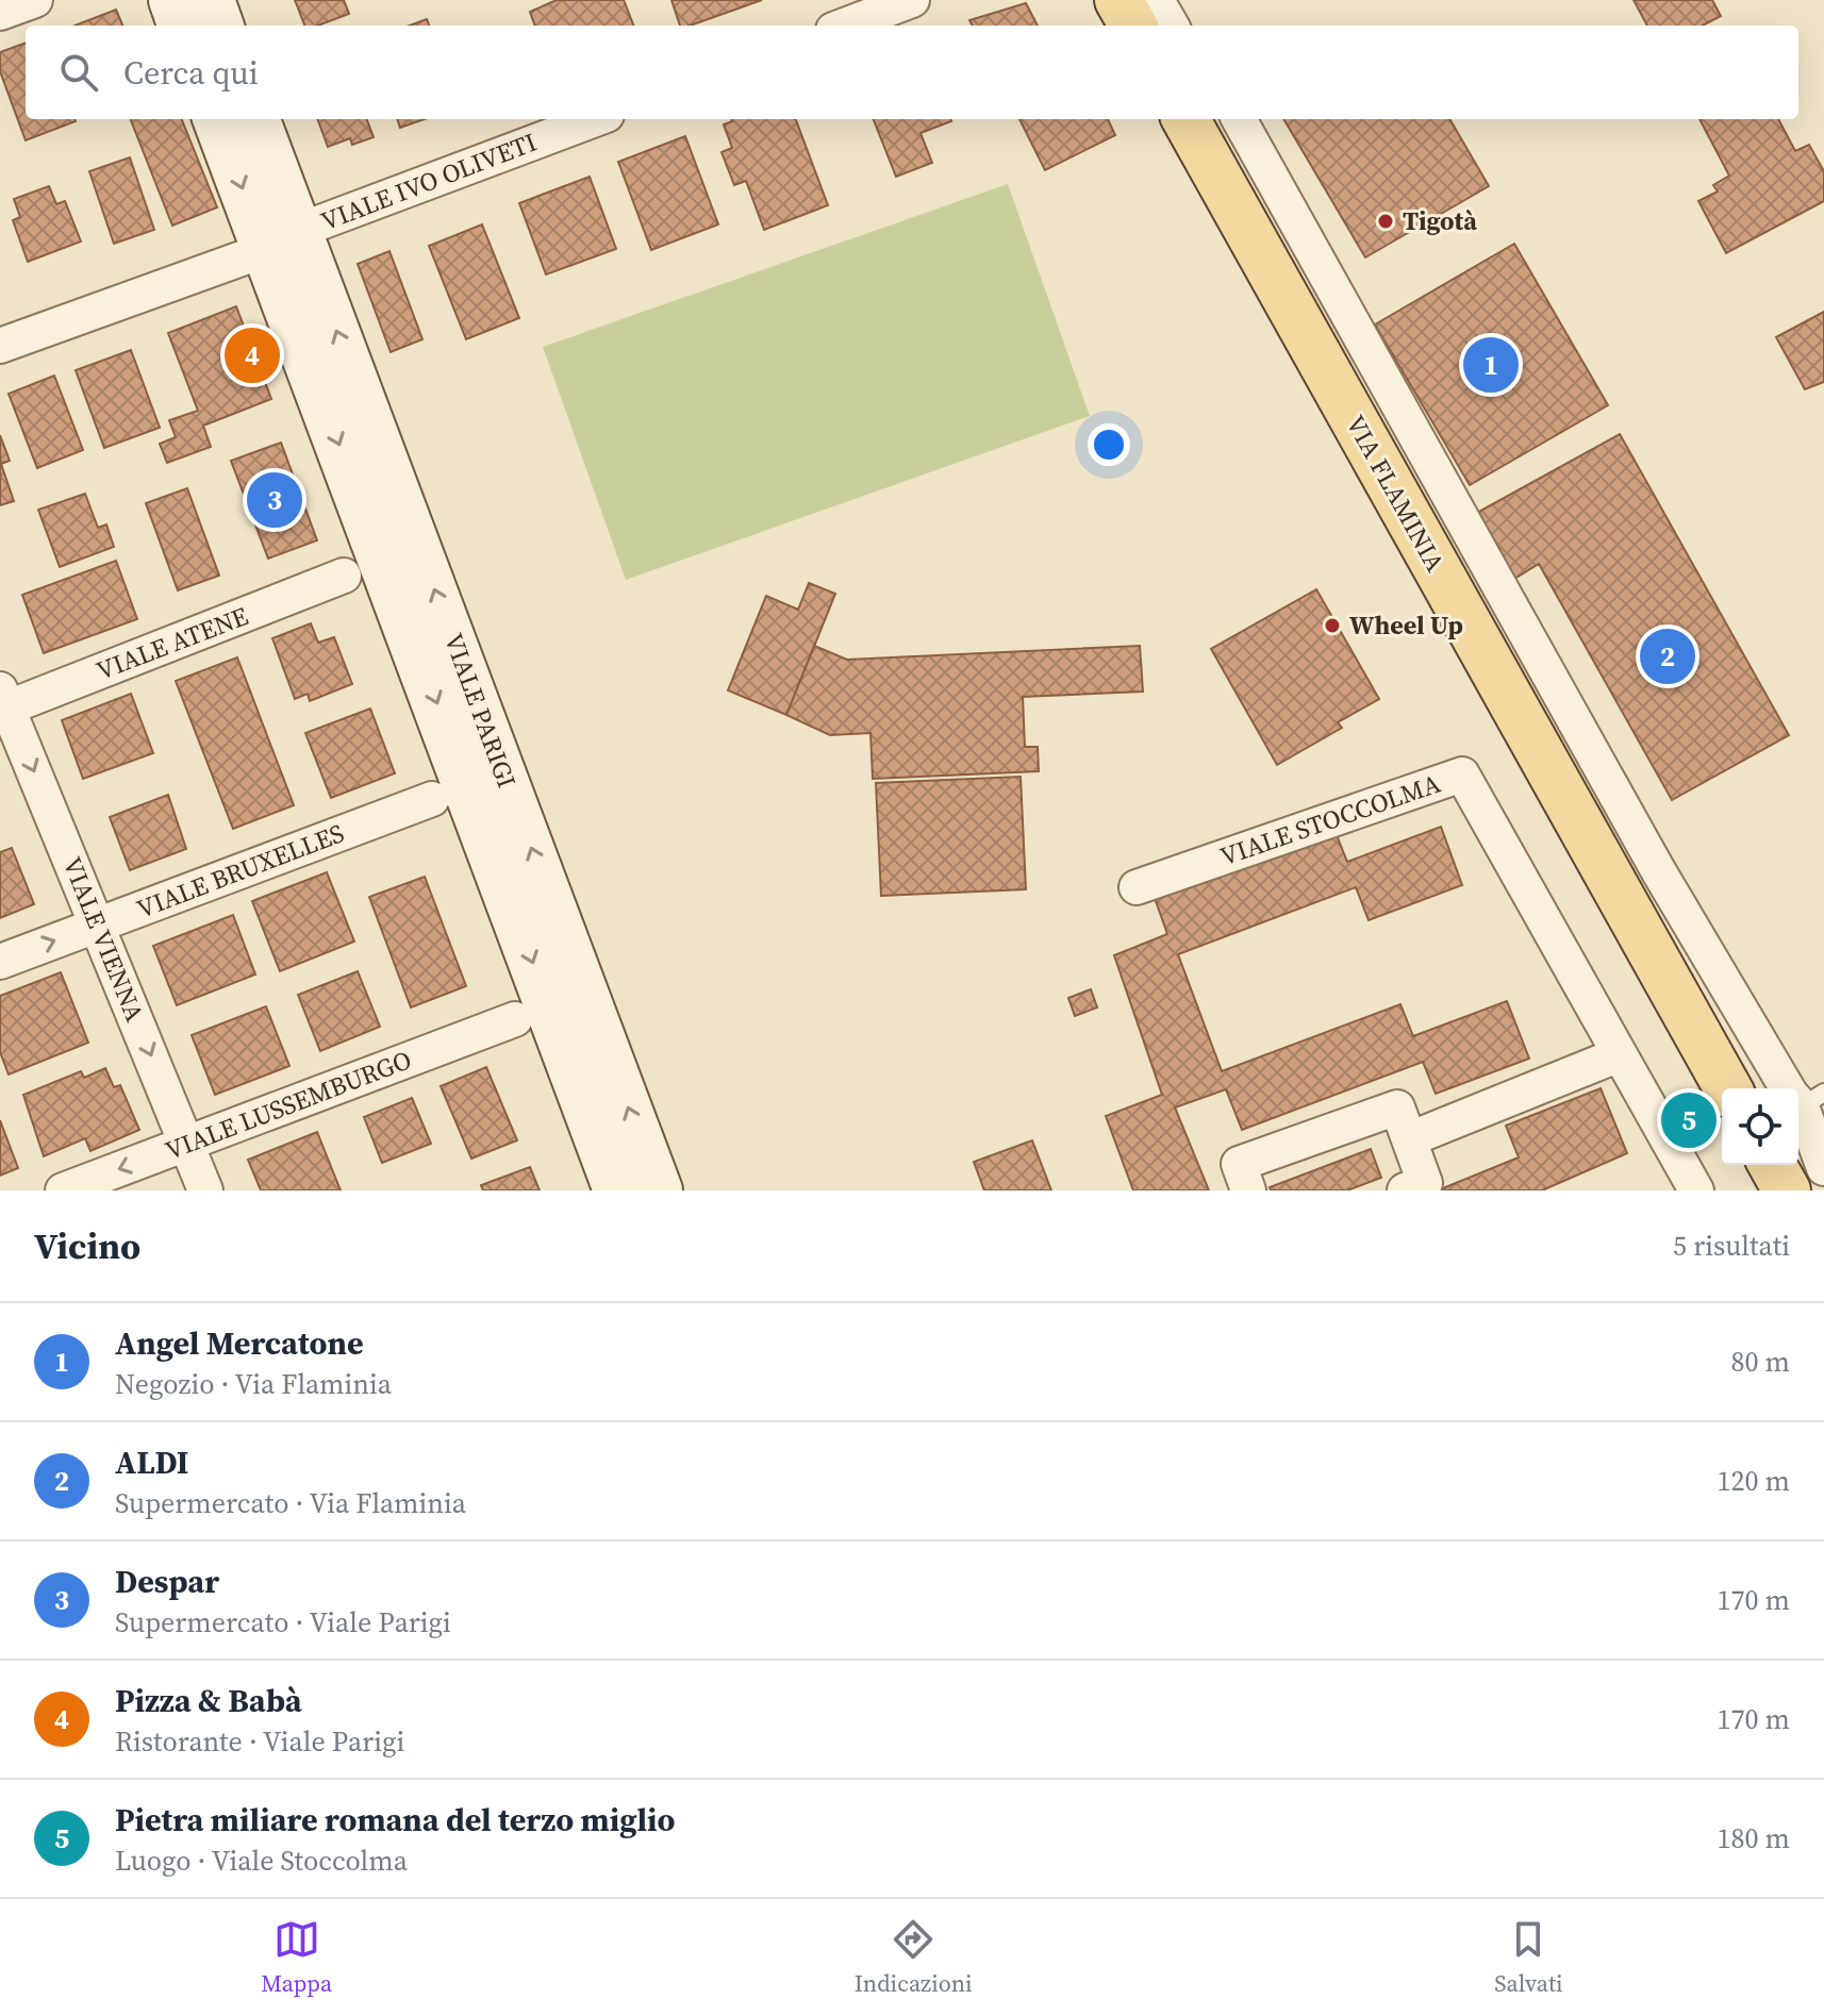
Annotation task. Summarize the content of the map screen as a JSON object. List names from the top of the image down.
{
  "streets": {
    "main road": ["VIA FLAMINIA", "VIALE PARIGI"],
    "street": [
      "VIALE IVO OLIVETI",
      "VIALE ATENE",
      "VIALE STOCCOLMA",
      "VIALE BRUXELLES",
      "VIALE VIENNA",
      "VIALE LUSSEMBURGO"
    ]
  },
  "crossings": [
    ["VIALE IVO OLIVETI", "VIALE PARIGI"],
    ["VIALE ATENE", "VIALE VIENNA"],
    ["VIALE BRUXELLES", "VIALE VIENNA"],
    ["VIALE VIENNA", "VIALE LUSSEMBURGO"]
  ],
  "one_way": ["VIALE VIENNA"],
  "places": ["Tigotà", "Wheel Up"],
  "page": {
    "search": "Cerca qui",
    "pins": [
      "4",
      "1",
      "3",
      "2",
      "5"
    ],
    "heading": ["Vicino", "5 risultati"],
    "list": [
      {
        "mark": "1",
        "name": "Angel Mercatone",
        "note": "Negozio · Via Flaminia",
        "value": "80 m"
      },
      {
        "mark": "2",
        "name": "ALDI",
        "note": "Supermercato · Via Flaminia",
        "value": "120 m"
      },
      {
        "mark": "3",
        "name": "Despar",
        "note": "Supermercato · Viale Parigi",
        "value": "170 m"
      },
      {
        "mark": "4",
        "name": "Pizza & Babà",
        "note": "Ristorante · Viale Parigi",
        "value": "170 m"
      },
      {
        "mark": "5",
        "name": "Pietra miliare romana del terzo miglio",
        "note": "Luogo · Viale Stoccolma",
        "value": "180 m"
      }
    ],
    "nav": ["Mappa", "Indicazioni", "Salvati"]
  }
}
